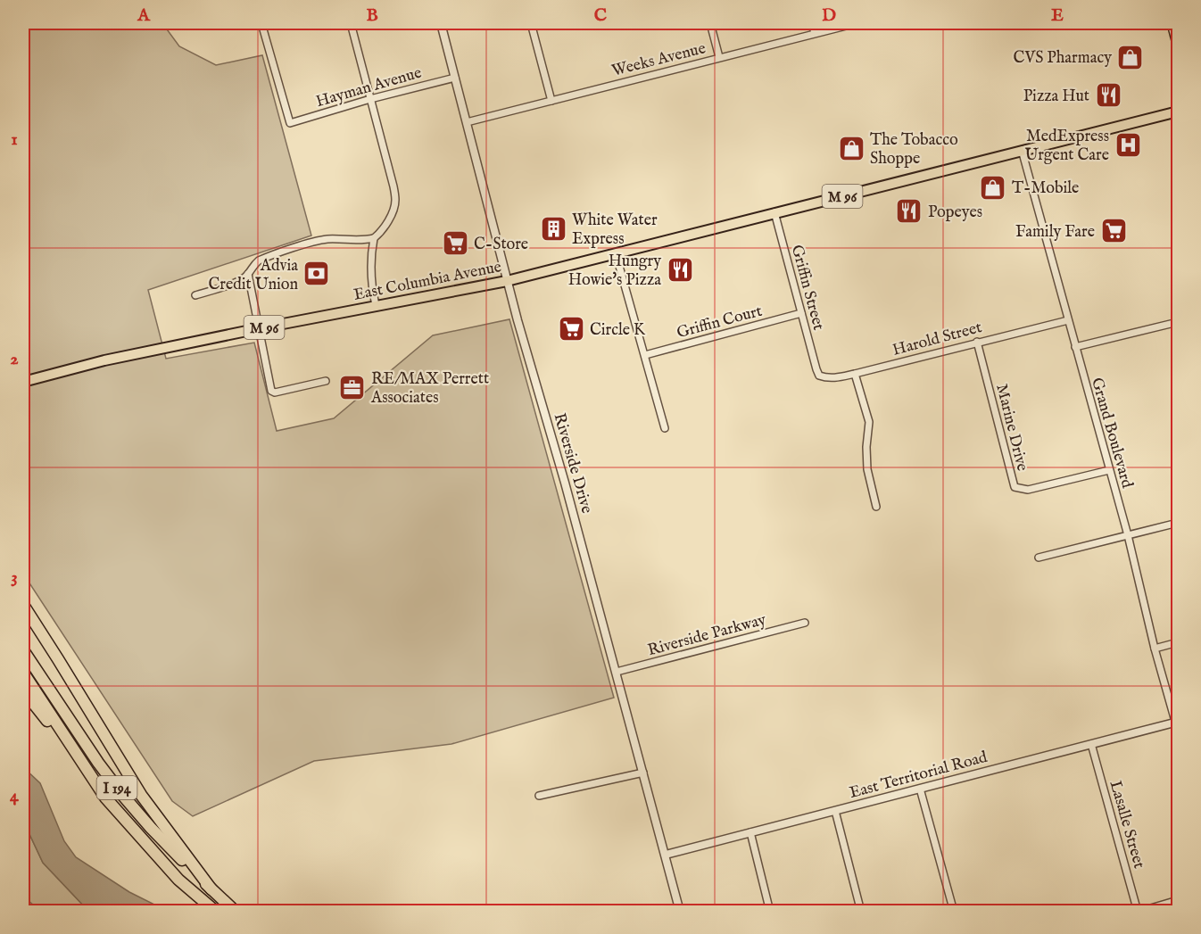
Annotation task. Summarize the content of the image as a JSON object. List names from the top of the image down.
{
  "streets": {
    "highway": ["I 194"],
    "main road": ["M 96", "East Columbia Avenue"],
    "street": [
      "Weeks Avenue",
      "Hayman Avenue",
      "Griffin Street",
      "Griffin Court",
      "Harold Street",
      "Marine Drive",
      "Grand Boulevard",
      "Riverside Drive",
      "Riverside Parkway",
      "East Territorial Road",
      "Lasalle Street"
    ]
  },
  "crossings": [
    ["Weeks Avenue", "Riverside Drive"],
    ["Hayman Avenue", "Riverside Drive"],
    ["East Columbia Avenue", "Griffin Street"],
    ["East Columbia Avenue", "Grand Boulevard"],
    ["East Columbia Avenue", "Riverside Drive"],
    ["Griffin Street", "Griffin Court"],
    ["Griffin Street", "Harold Street"],
    ["Harold Street", "Marine Drive"],
    ["Harold Street", "Grand Boulevard"],
    ["Marine Drive", "Grand Boulevard"],
    ["Grand Boulevard", "East Territorial Road"],
    ["Riverside Drive", "Riverside Parkway"],
    ["Riverside Drive", "East Territorial Road"],
    ["East Territorial Road", "Lasalle Street"]
  ],
  "places": {
    "shop": ["CVS Pharmacy", "The Tobacco Shoppe", "T-Mobile"],
    "restaurant": ["Pizza Hut", "Popeyes", "Hungry Howie's Pizza"],
    "hospital": ["MedExpress Urgent Care"],
    "building": ["White Water Express"],
    "supermarket": ["Family Fare", "C-Store", "Circle K"],
    "bank": ["Advia Credit Union"],
    "office": ["RE/MAX Perrett Associates"]
  },
  "grid": {
    "columns": [
      "A",
      "B",
      "C",
      "D",
      "E"
    ],
    "rows": [
      "1",
      "2",
      "3",
      "4"
    ]
  }
}
